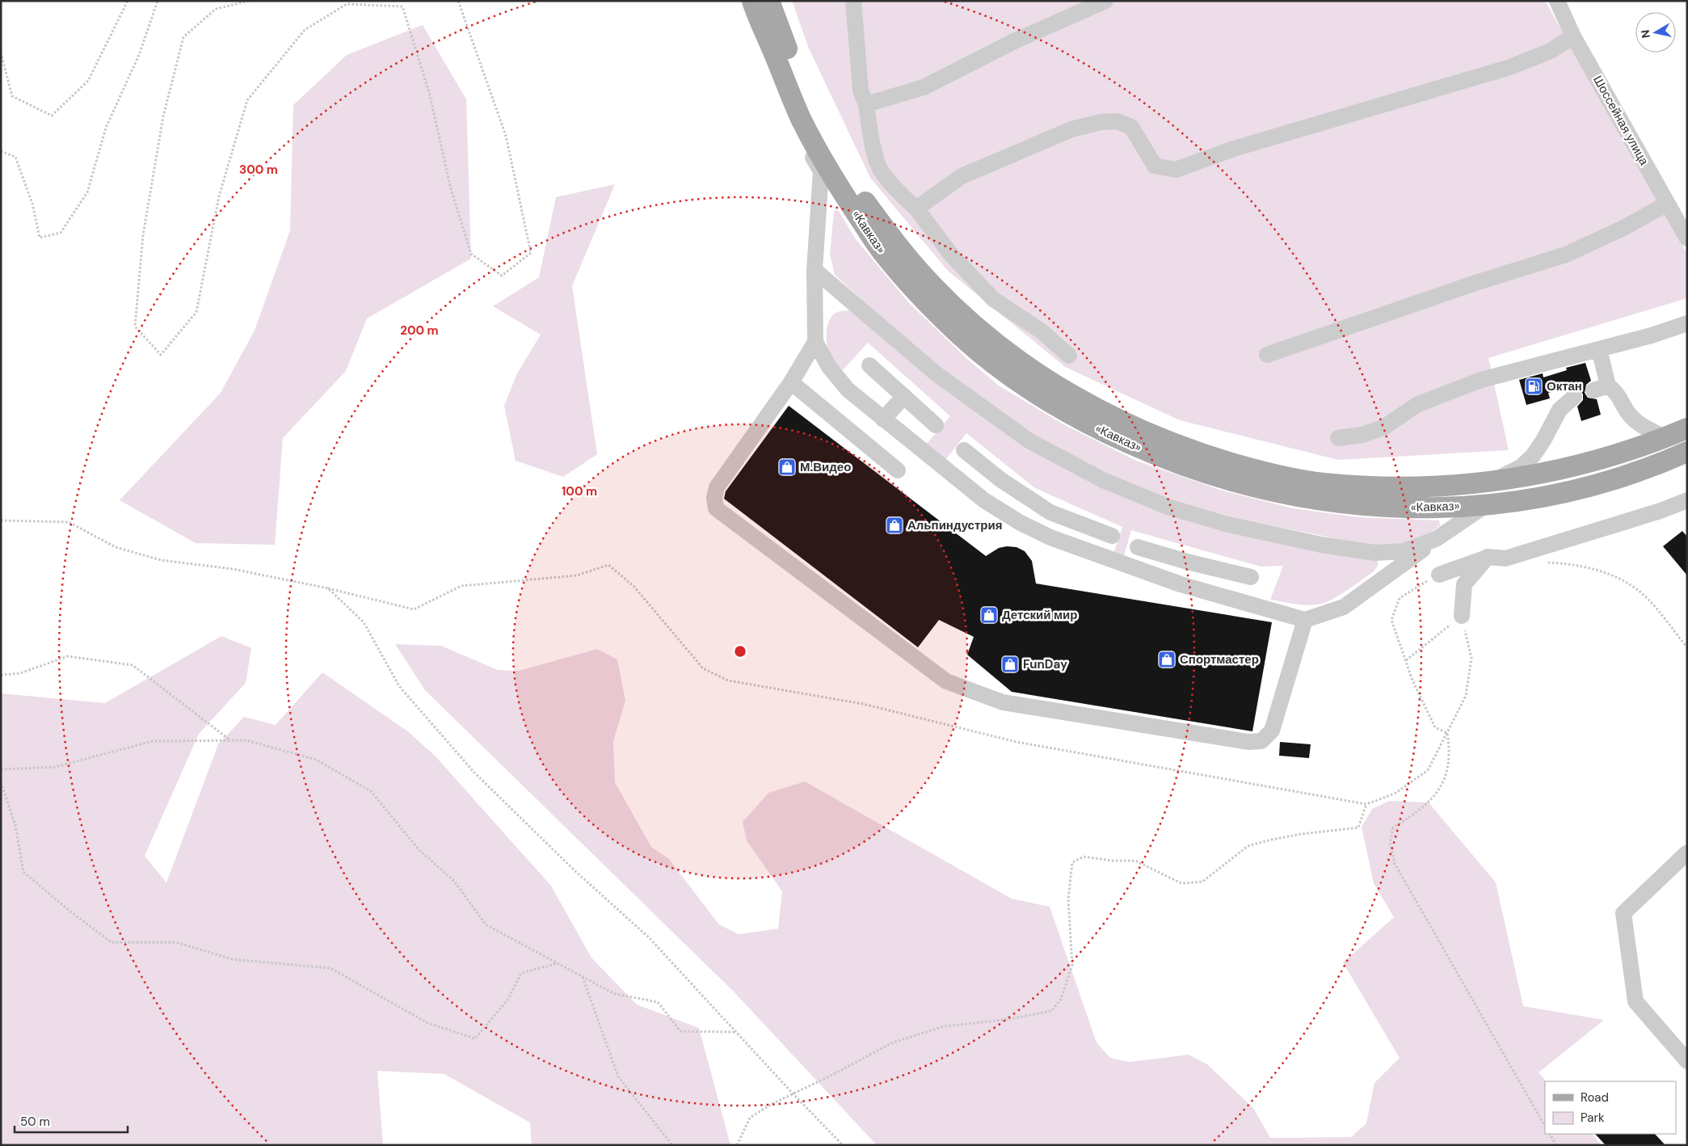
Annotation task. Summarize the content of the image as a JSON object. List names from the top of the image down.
{
  "streets": {
    "main road": ["«Кавказ»"],
    "street": ["Шоссейная улица"]
  },
  "places": {
    "fuel station": ["Октан"],
    "shop": [
      "М.Видео",
      "Альпиндустрия",
      "Детский мир",
      "Спортмастер",
      "FunDay"
    ]
  },
  "legend": ["Road", "Park"],
  "scale_bar": "50 m",
  "north": "left",
  "rings": ["300 m", "200 m", "100 m"]
}
